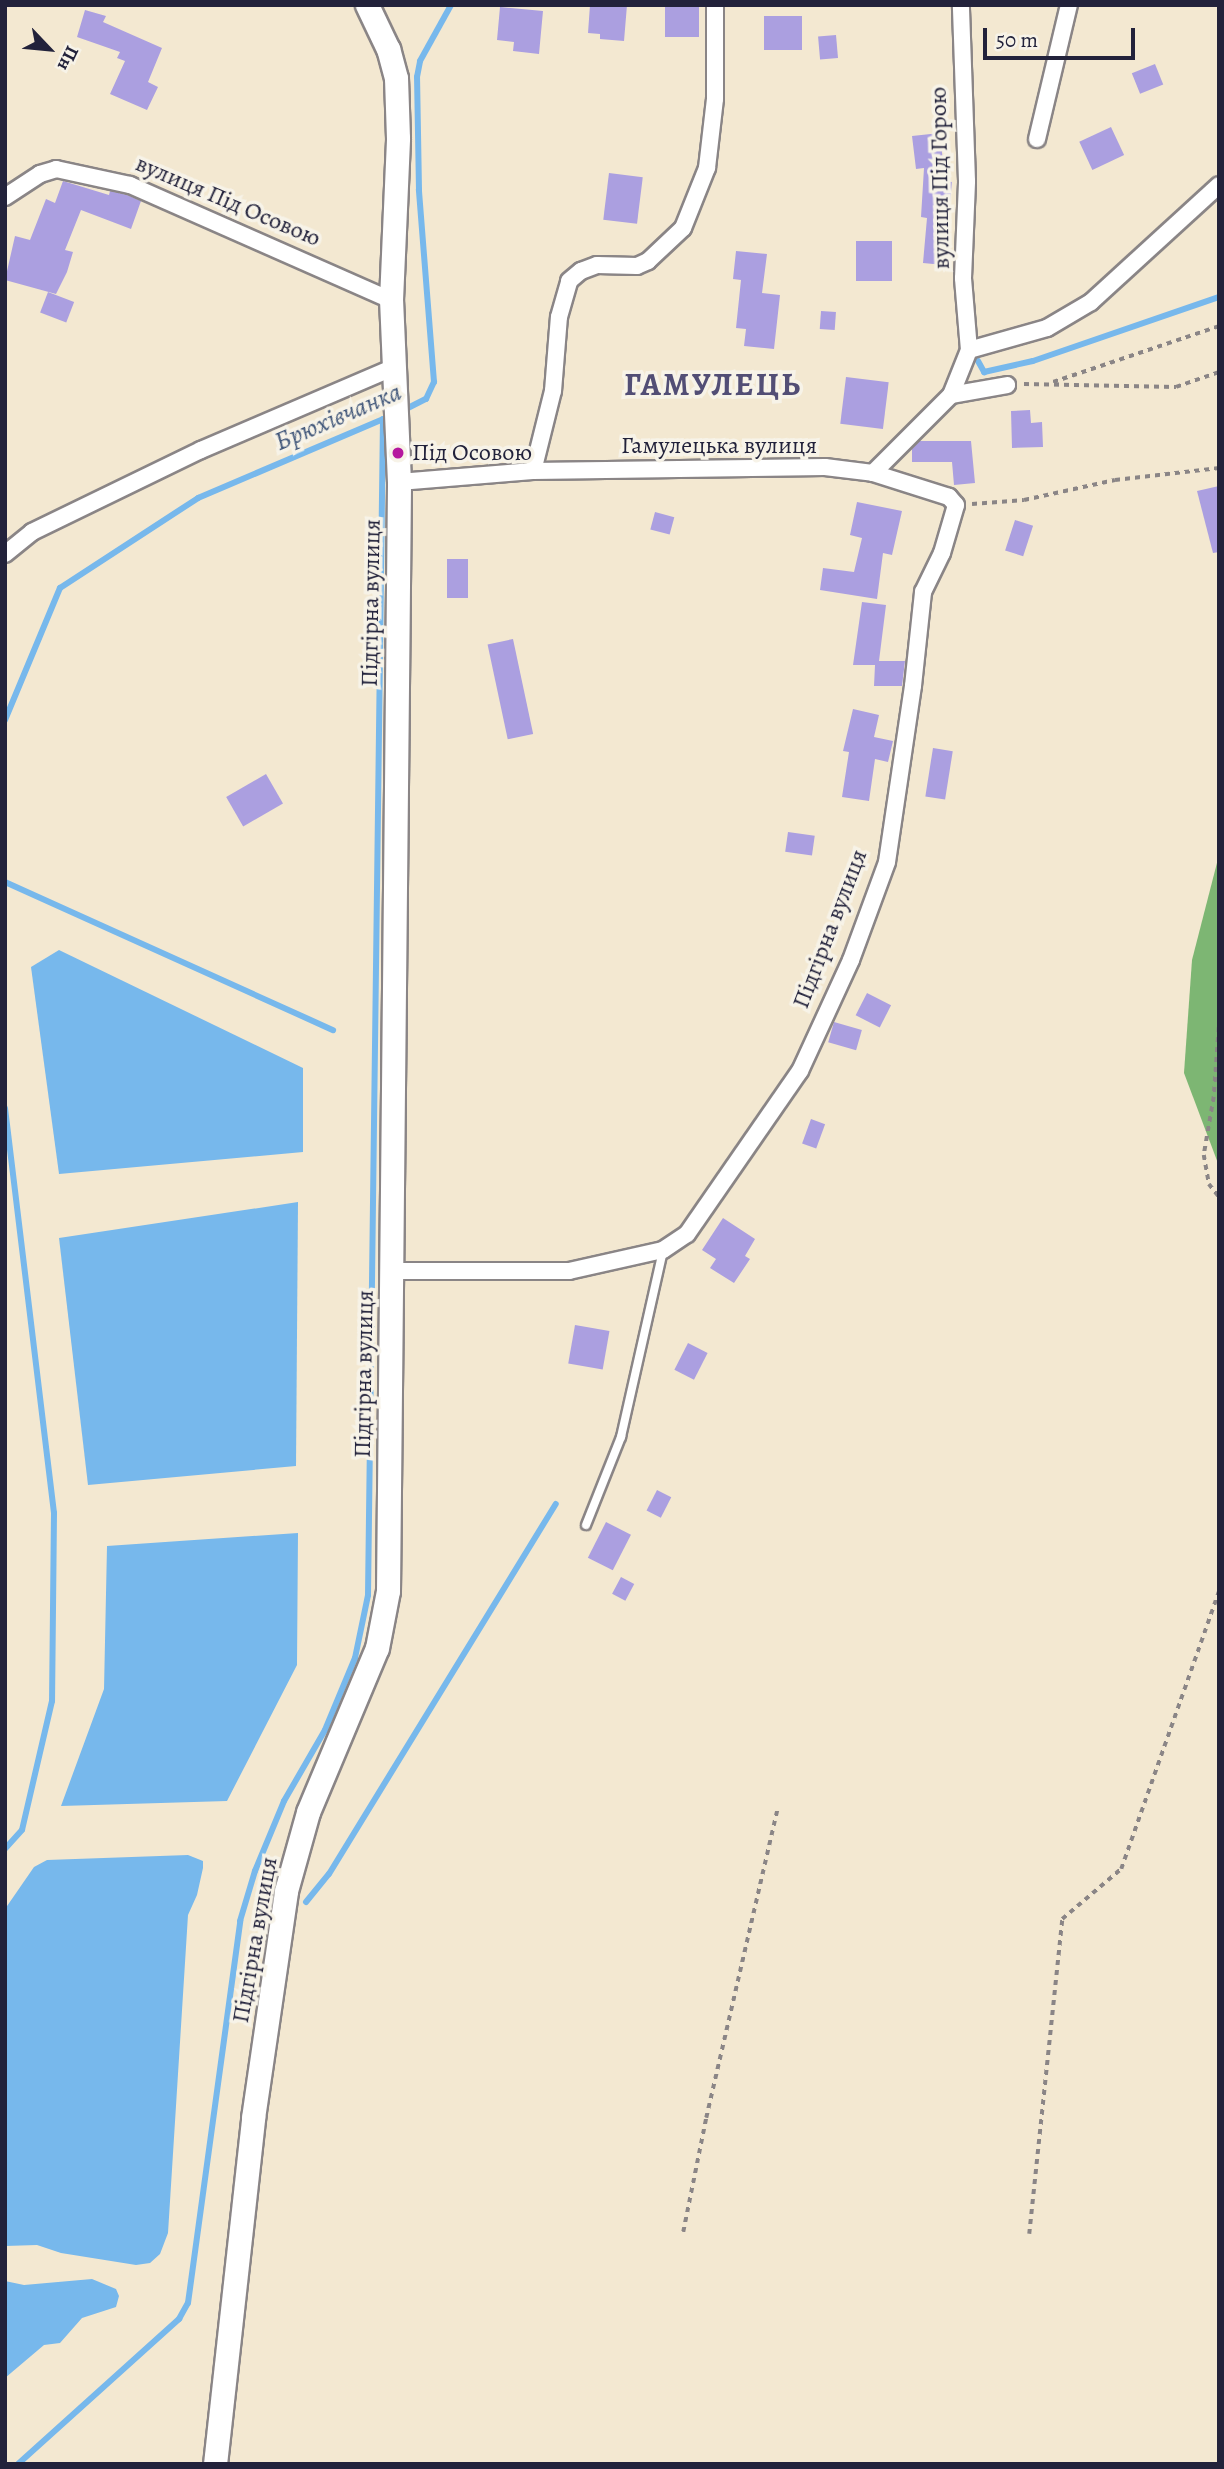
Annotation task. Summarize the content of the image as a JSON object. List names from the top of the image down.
{
  "streets": {
    "street": [
      "вулиця Під Горою",
      "вулиця Під Осовою",
      "Гамулецька вулиця",
      "Підгірна вулиця"
    ]
  },
  "crossings": [
    ["Гамулецька вулиця", "Підгірна вулиця"]
  ],
  "districts": ["ГАМУЛЕЦЬ"],
  "water": ["Брюхівчанка"],
  "places": ["Під Осовою"],
  "scale_bar": "50 m",
  "north": "bottom right"
}
